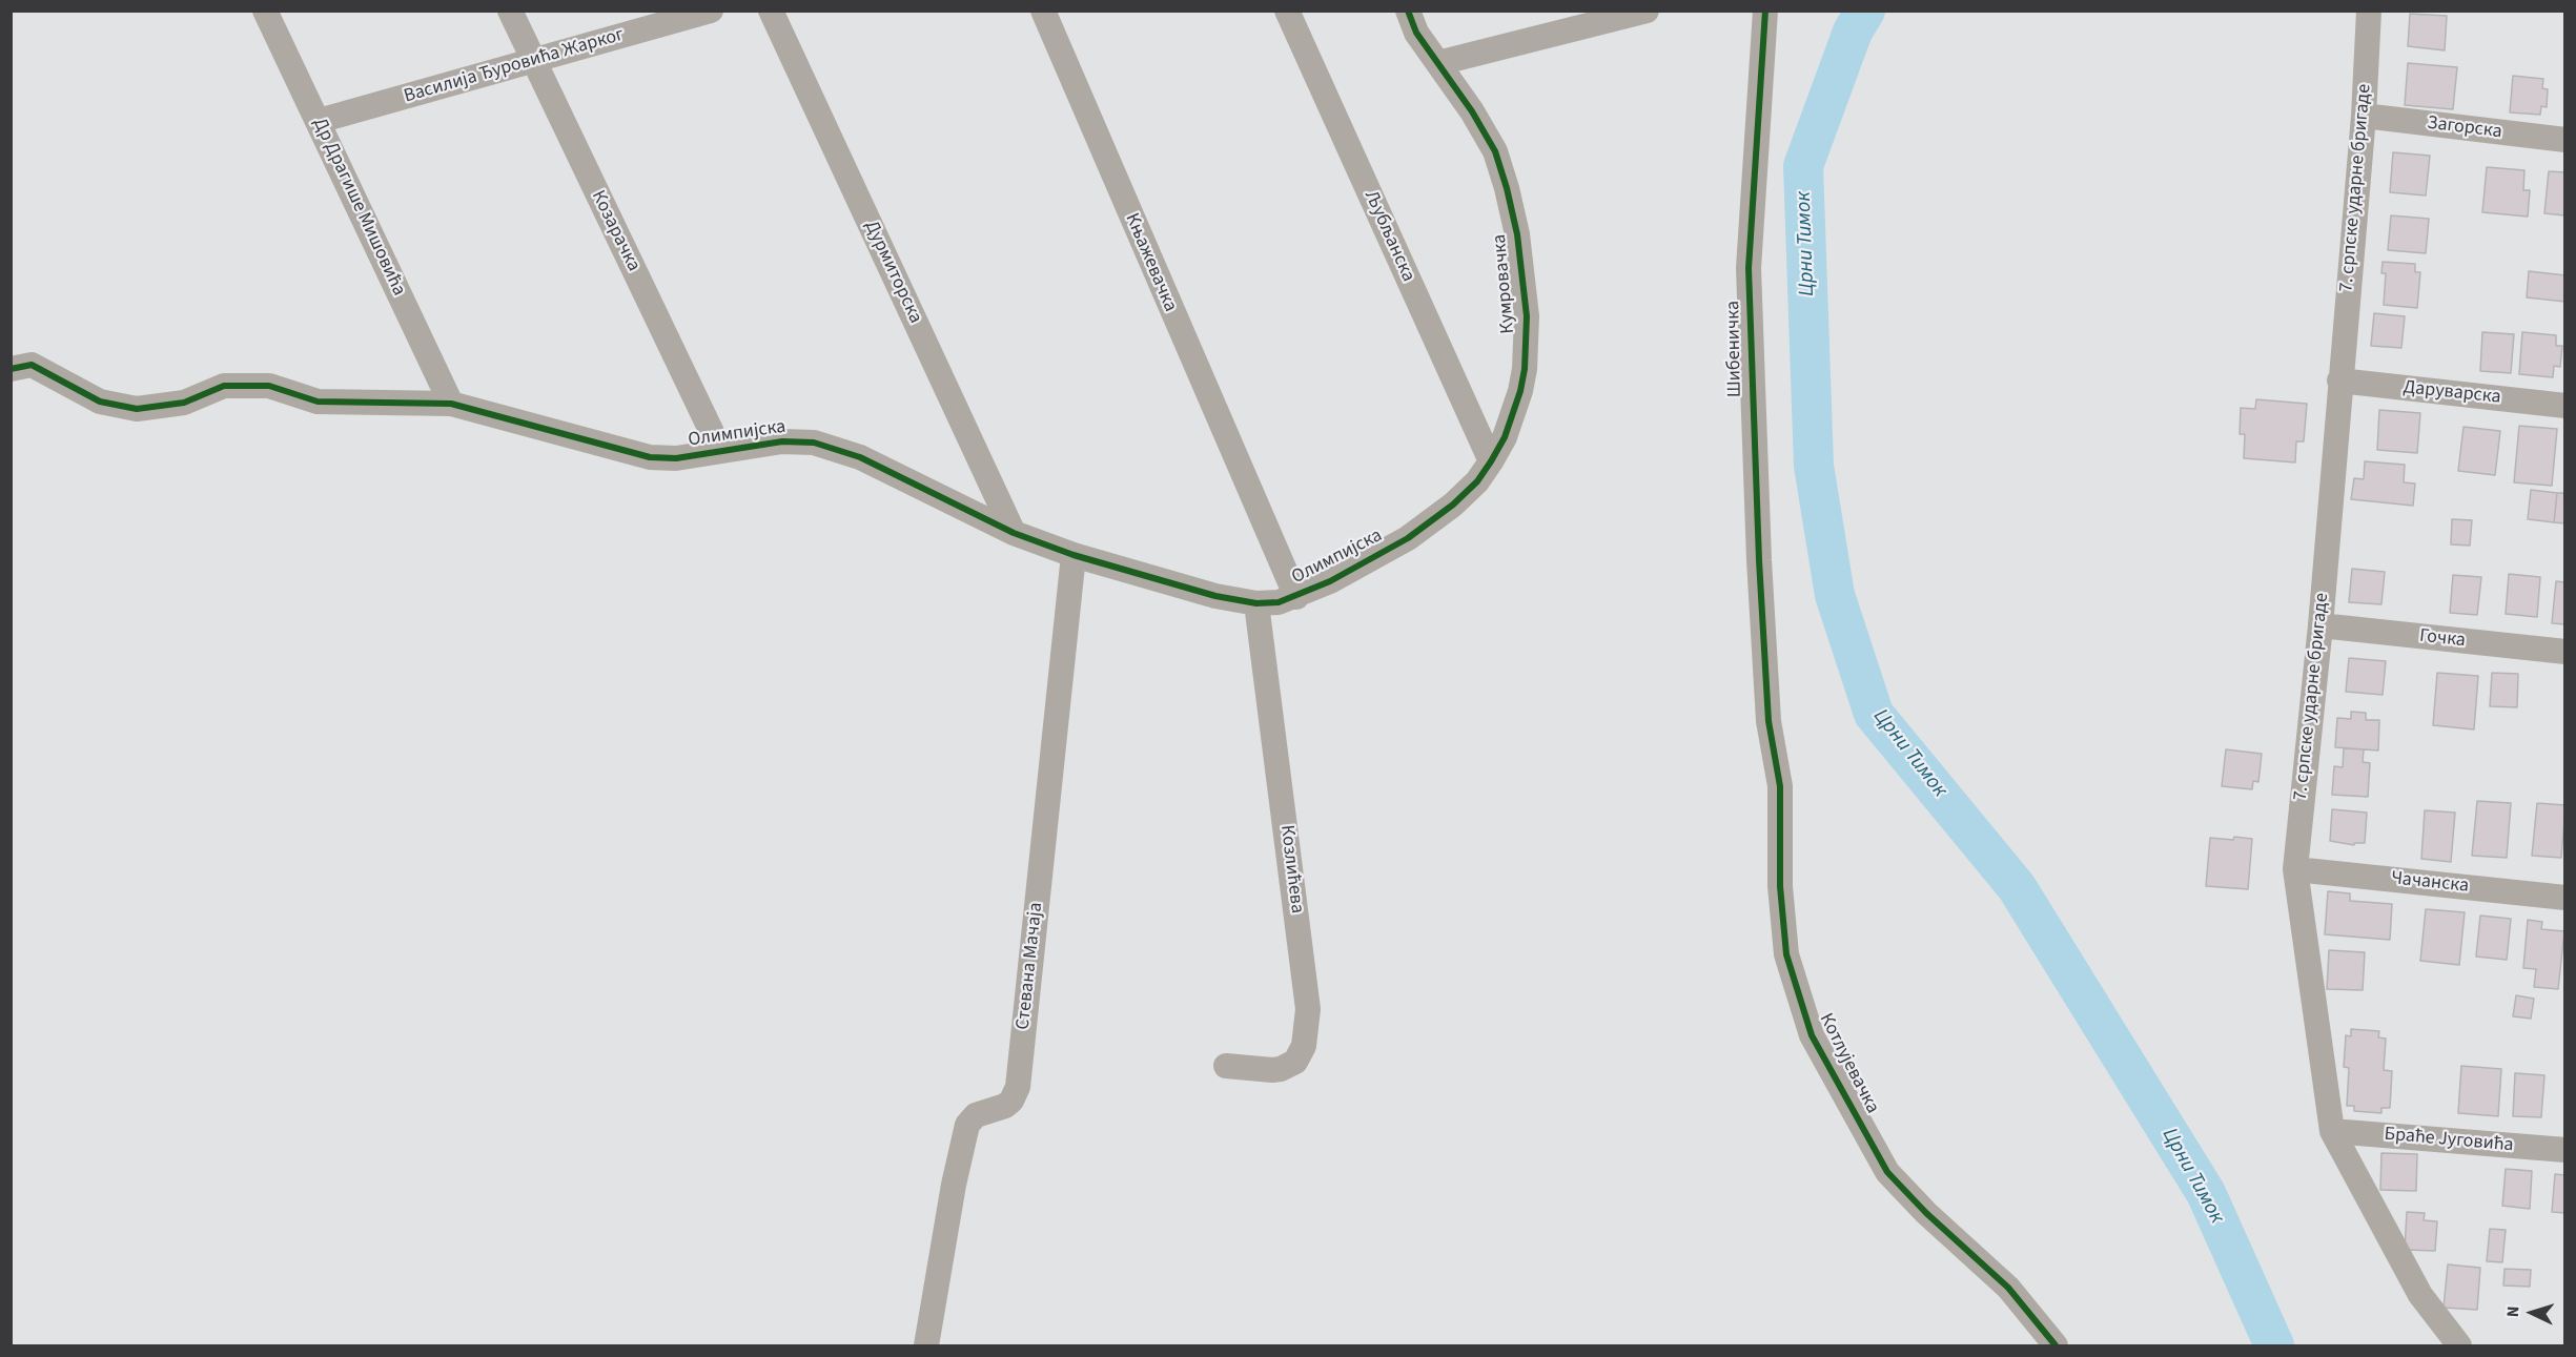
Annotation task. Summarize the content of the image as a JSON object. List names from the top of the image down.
{
  "streets": {
    "street": [
      "Василија Ђуровића Жарког",
      "Загорска",
      "7. српске ударне бригаде",
      "Др Драгише Мишовића",
      "Козарачка",
      "Љубљанска",
      "Књажевачка",
      "Дурмиторска",
      "Кумровачка",
      "Шибеничка",
      "Даруварска",
      "Олимпијска",
      "Гочка",
      "Козлићева",
      "Чачанска",
      "Стевана Мачаја",
      "Котлујевачка",
      "Браће Југовића"
    ]
  },
  "crossings": [
    ["Василија Ђуровића Жарког", "Др Драгише Мишовића"],
    ["Василија Ђуровића Жарког", "Козарачка"],
    ["Загорска", "7. српске ударне бригаде"],
    ["7. српске ударне бригаде", "Даруварска"],
    ["7. српске ударне бригаде", "Гочка"],
    ["7. српске ударне бригаде", "Чачанска"],
    ["7. српске ударне бригаде", "Браће Југовића"],
    ["Др Драгише Мишовића", "Олимпијска"],
    ["Козарачка", "Олимпијска"],
    ["Љубљанска", "Кумровачка"],
    ["Љубљанска", "Олимпијска"],
    ["Књажевачка", "Олимпијска"],
    ["Дурмиторска", "Олимпијска"],
    ["Кумровачка", "Олимпијска"],
    ["Шибеничка", "Котлујевачка"],
    ["Олимпијска", "Козлићева"],
    ["Олимпијска", "Стевана Мачаја"]
  ],
  "water": ["Црни Тимок"],
  "north": "left"
}
